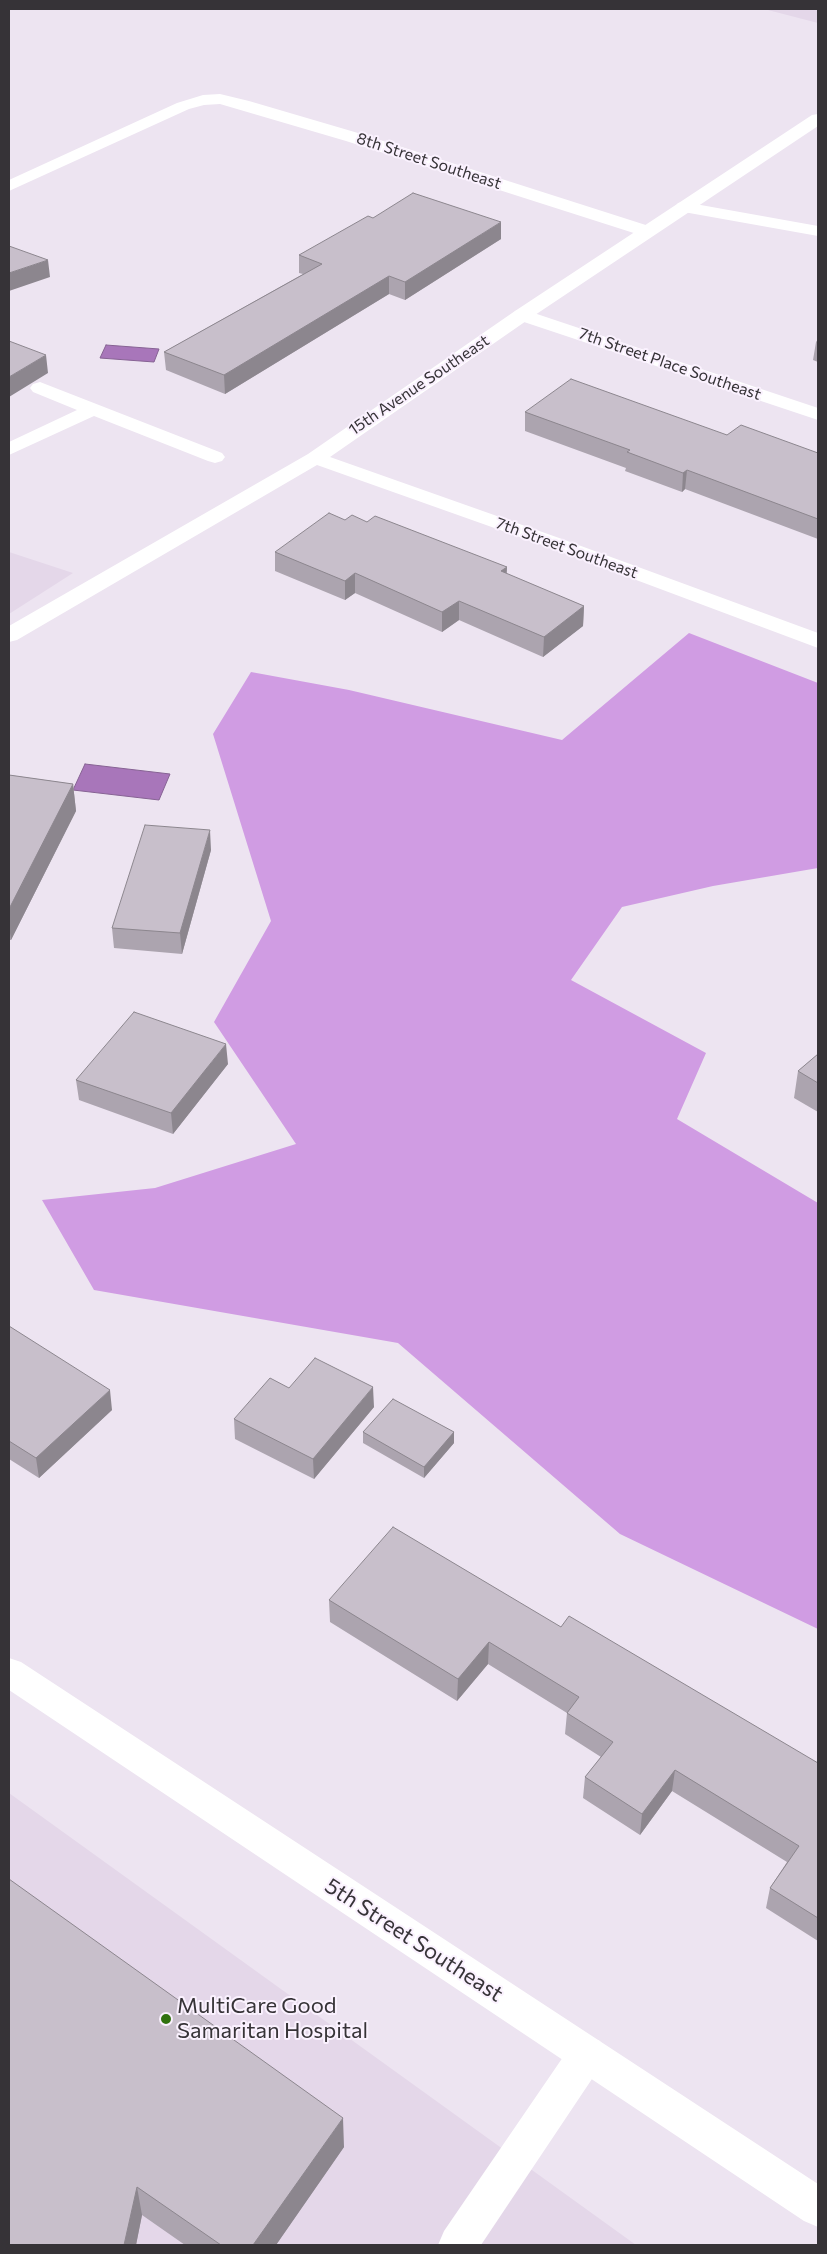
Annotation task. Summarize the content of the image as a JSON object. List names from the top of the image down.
{
  "streets": {
    "street": [
      "8th Street Southeast",
      "7th Street Place Southeast",
      "15th Avenue Southeast",
      "7th Street Southeast",
      "5th Street Southeast"
    ]
  },
  "crossings": [
    ["8th Street Southeast", "15th Avenue Southeast"],
    ["7th Street Place Southeast", "15th Avenue Southeast"],
    ["15th Avenue Southeast", "7th Street Southeast"]
  ],
  "places": ["MultiCare Good Samaritan Hospital"]
}
